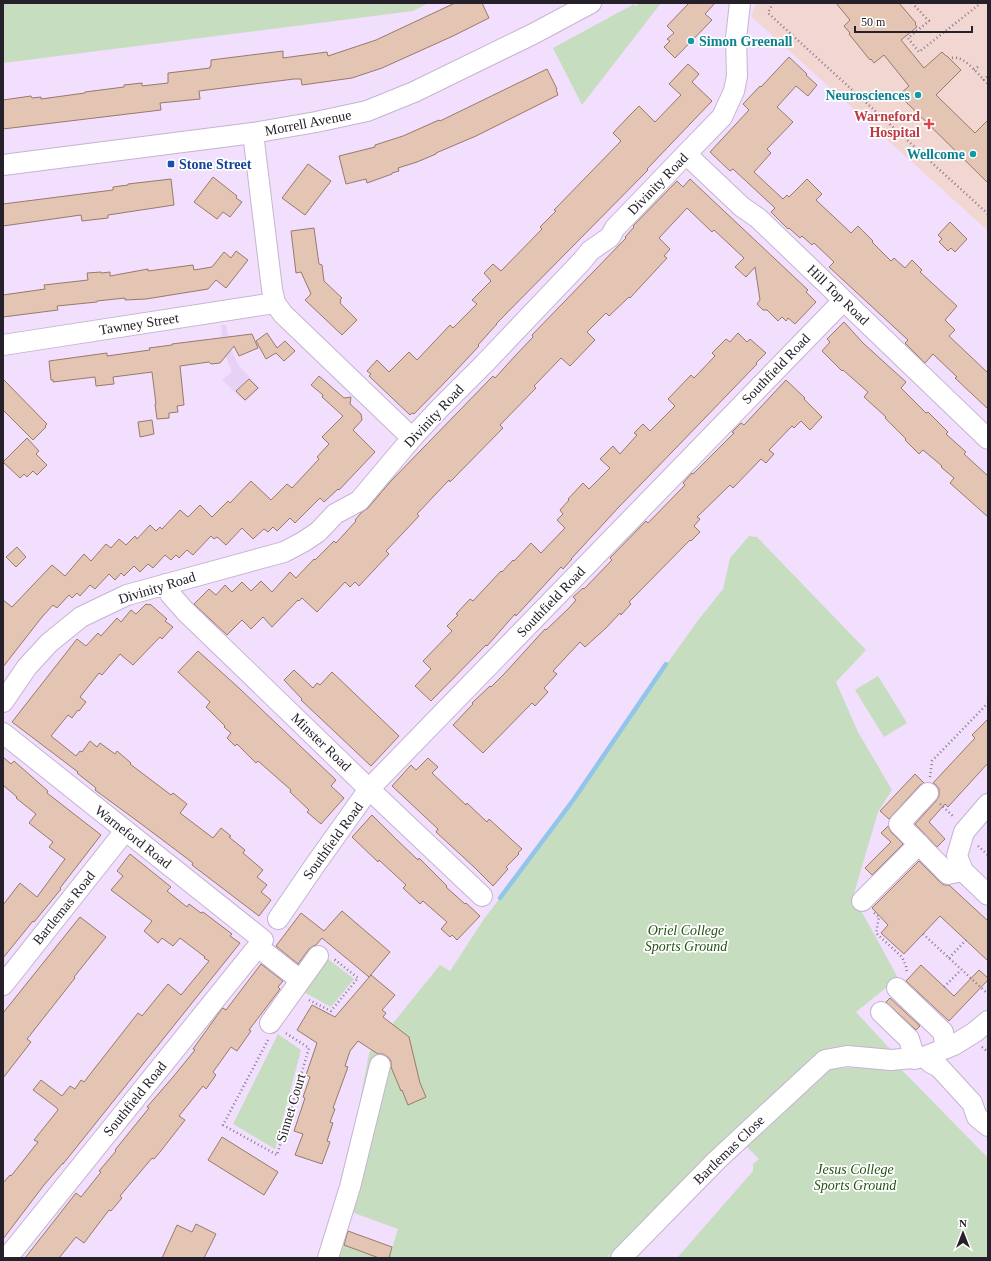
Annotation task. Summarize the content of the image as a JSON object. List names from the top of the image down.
{
  "streets": {
    "street": [
      "Morrell Avenue",
      "Divinity Road",
      "Hill Top Road",
      "Tawney Street",
      "Southfield Road",
      "Minster Road",
      "Warneford Road",
      "Bartlemas Road",
      "Bartlemas Close"
    ],
    "path": ["Sinnet Court"]
  },
  "crossings": [
    ["Divinity Road", "Hill Top Road"],
    ["Divinity Road", "Minster Road"],
    ["Hill Top Road", "Southfield Road"],
    ["Southfield Road", "Minster Road"],
    ["Southfield Road", "Warneford Road"],
    ["Warneford Road", "Bartlemas Road"]
  ],
  "parks": ["Oriel College Sports Ground", "Jesus College Sports Ground"],
  "places": {
    "other": ["Simon Greenall", "Neurosciences", "Wellcome"],
    "health": ["Warneford Hospital"],
    "transit": ["Stone Street"]
  },
  "scale_bar": "50 m",
  "north": "top"
}
